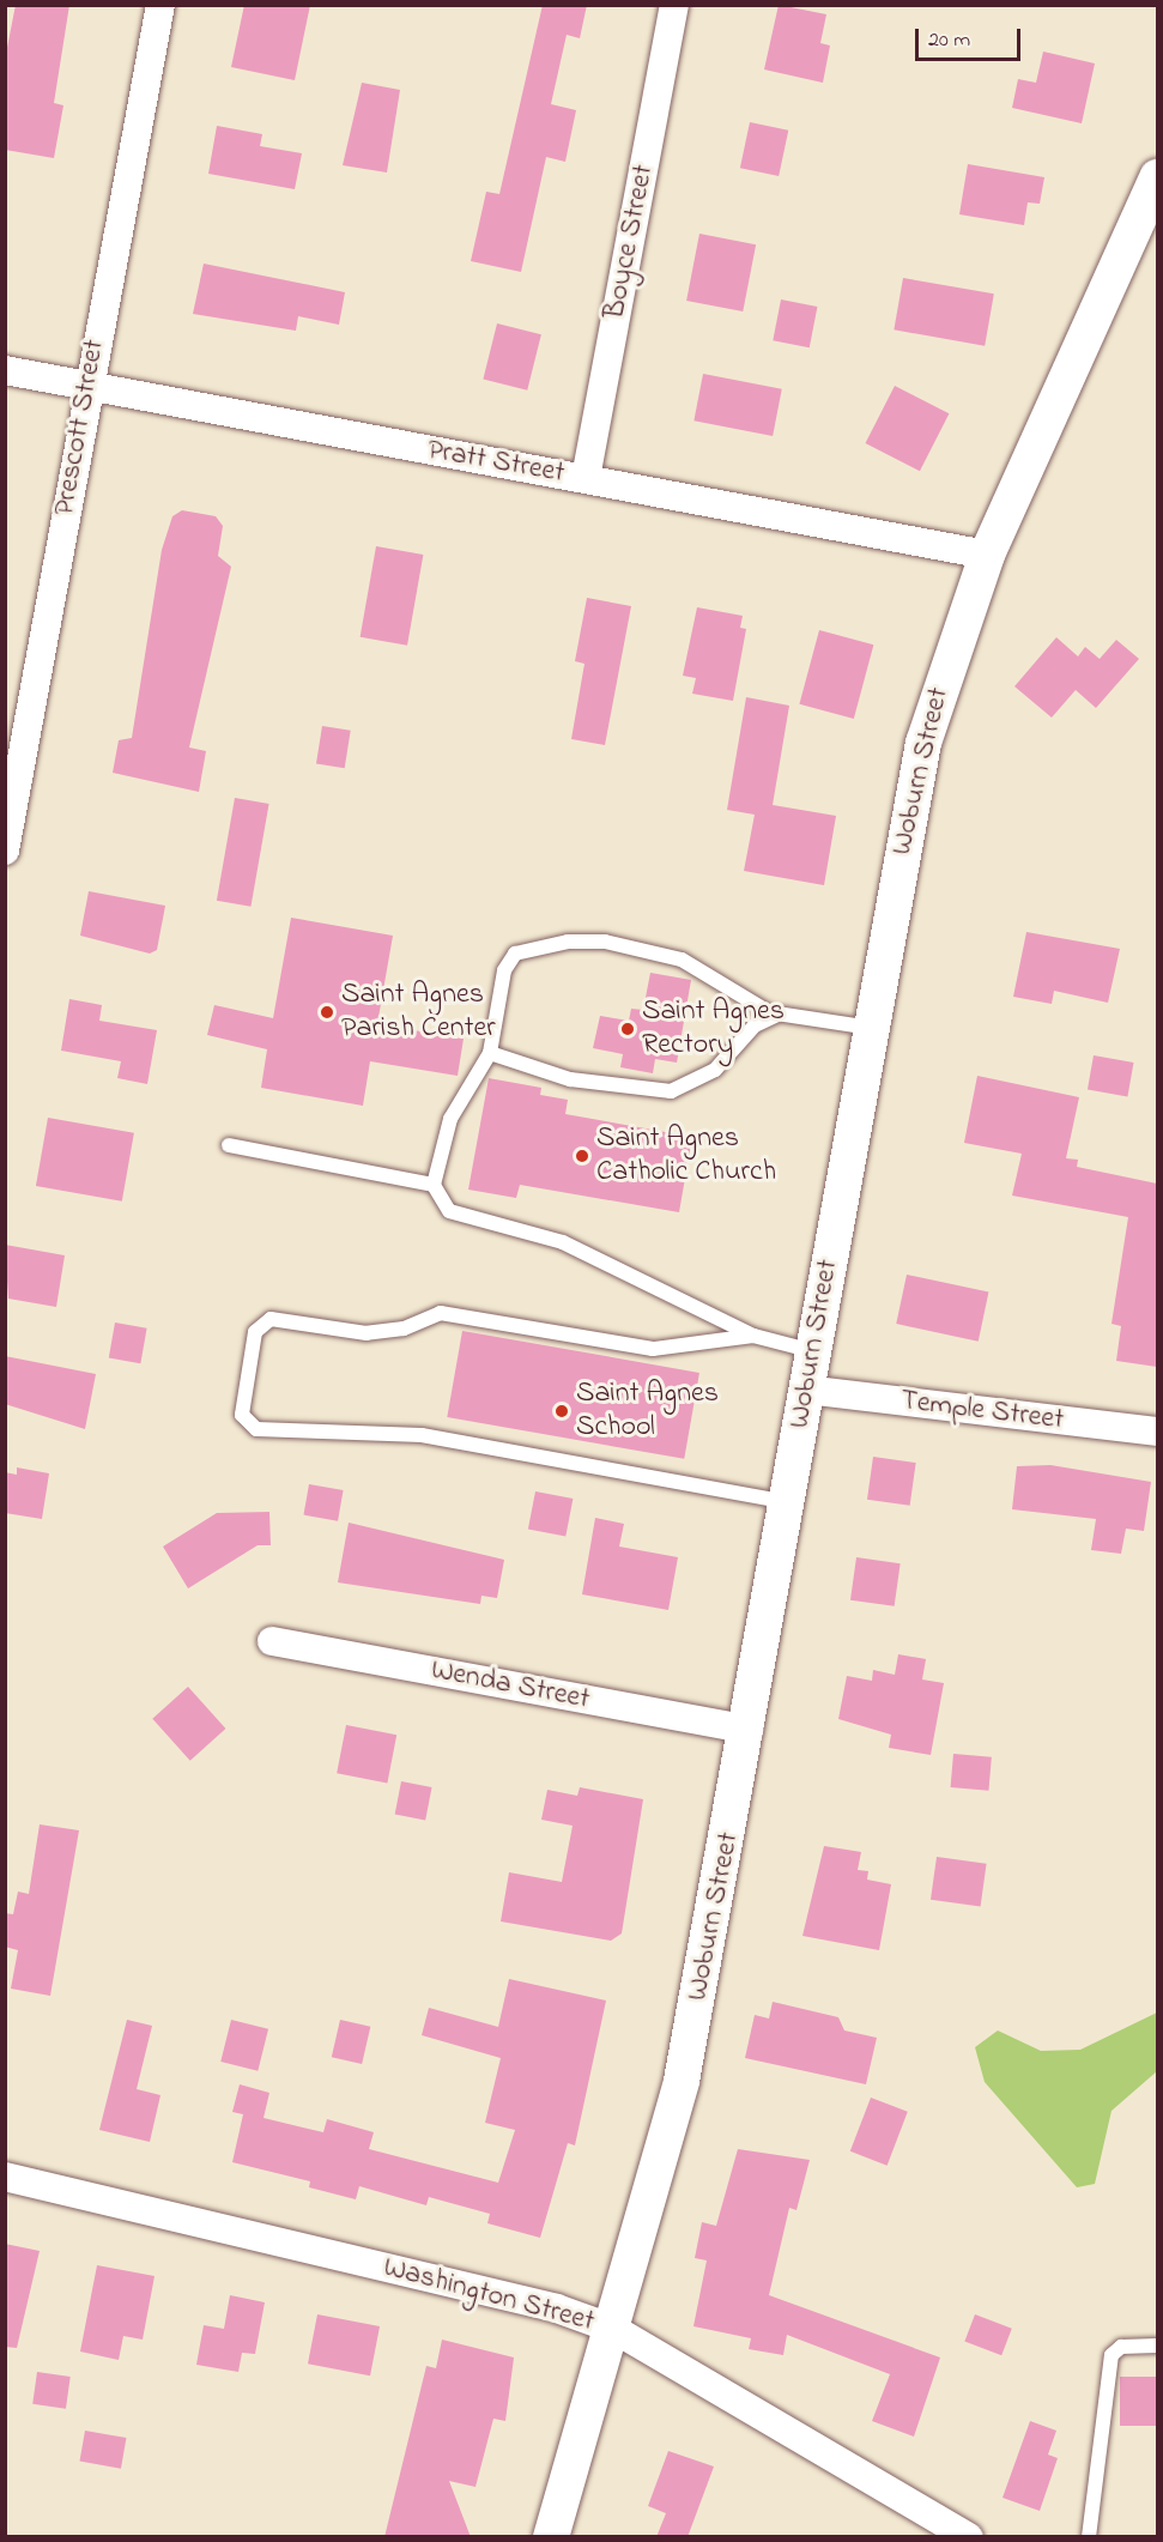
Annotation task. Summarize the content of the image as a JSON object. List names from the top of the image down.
{
  "streets": {
    "street": [
      "Boyce Street",
      "Prescott Street",
      "Pratt Street",
      "Woburn Street",
      "Temple Street",
      "Wenda Street",
      "Washington Street"
    ]
  },
  "crossings": [
    ["Boyce Street", "Pratt Street"],
    ["Prescott Street", "Pratt Street"],
    ["Pratt Street", "Woburn Street"],
    ["Woburn Street", "Temple Street"],
    ["Woburn Street", "Wenda Street"],
    ["Woburn Street", "Washington Street"]
  ],
  "places": [
    "Saint Agnes Parish Center",
    "Saint Agnes Rectory",
    "Saint Agnes Catholic Church",
    "Saint Agnes School"
  ],
  "scale_bar": "20 m"
}
